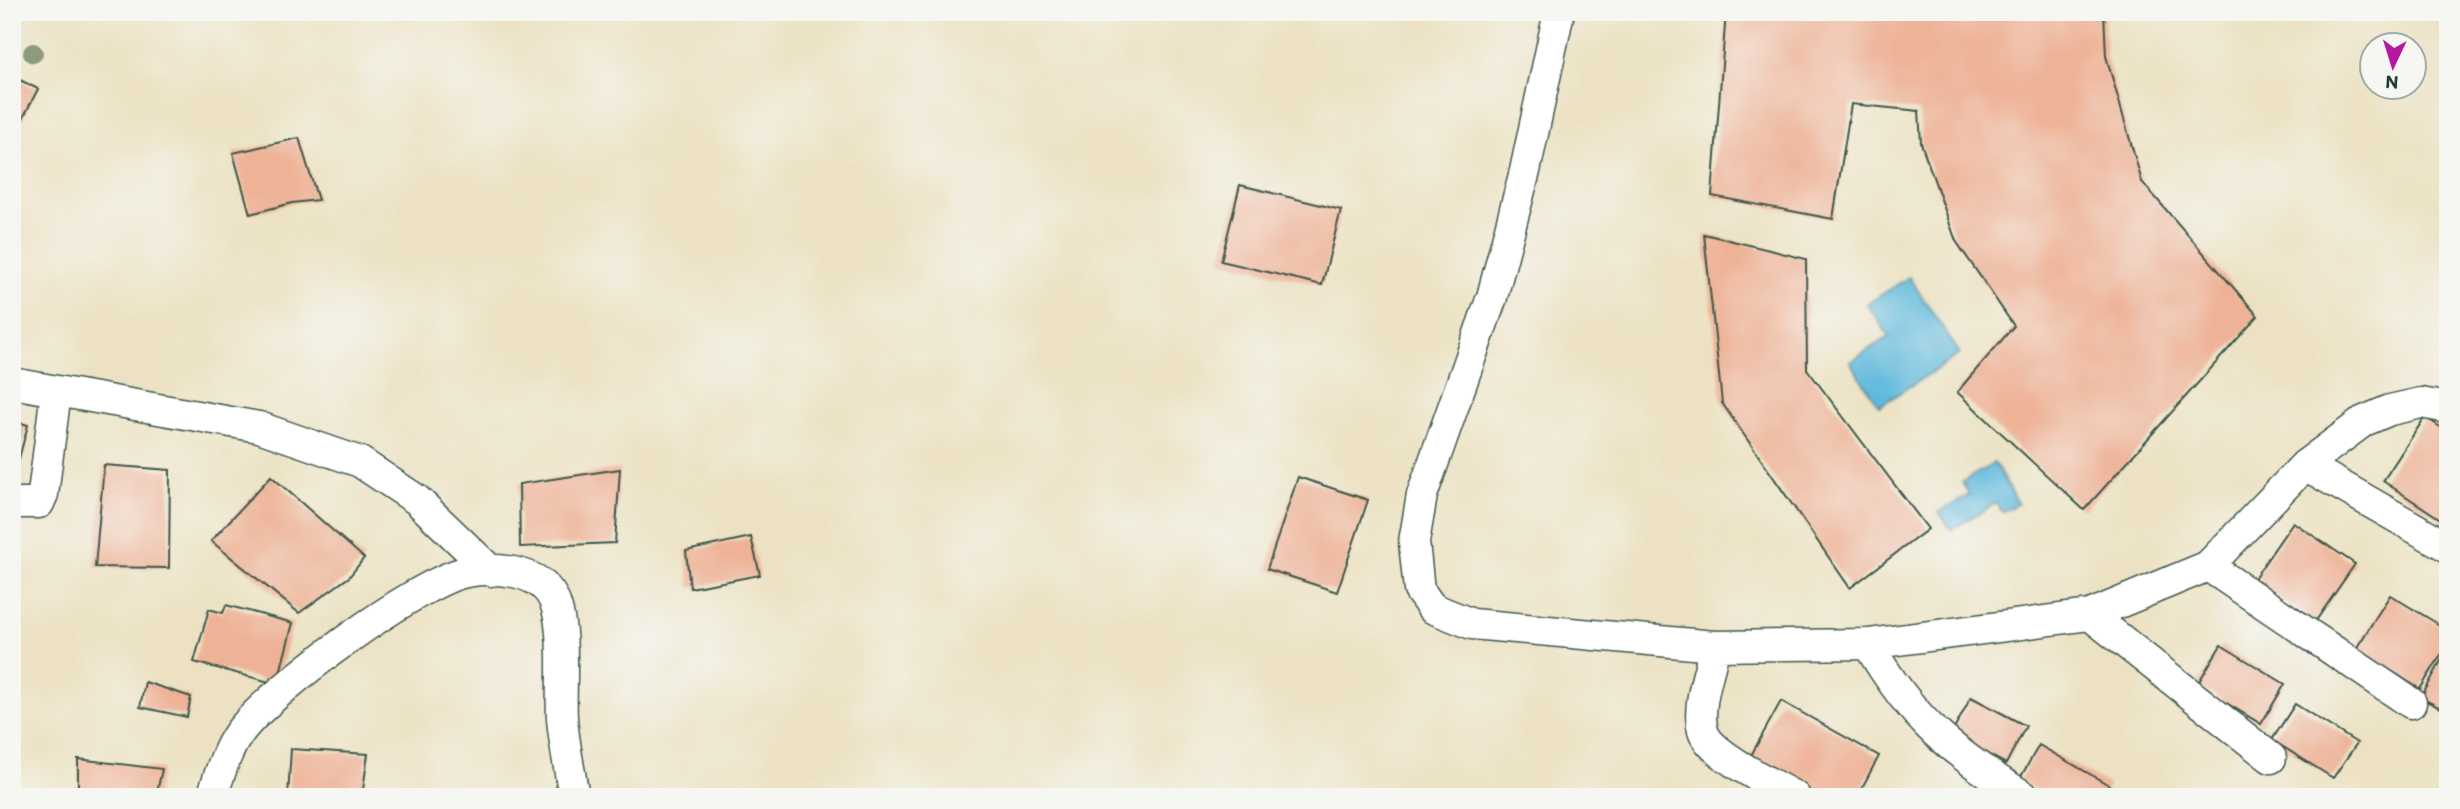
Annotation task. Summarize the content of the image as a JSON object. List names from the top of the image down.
{
  "north": "bottom"
}
